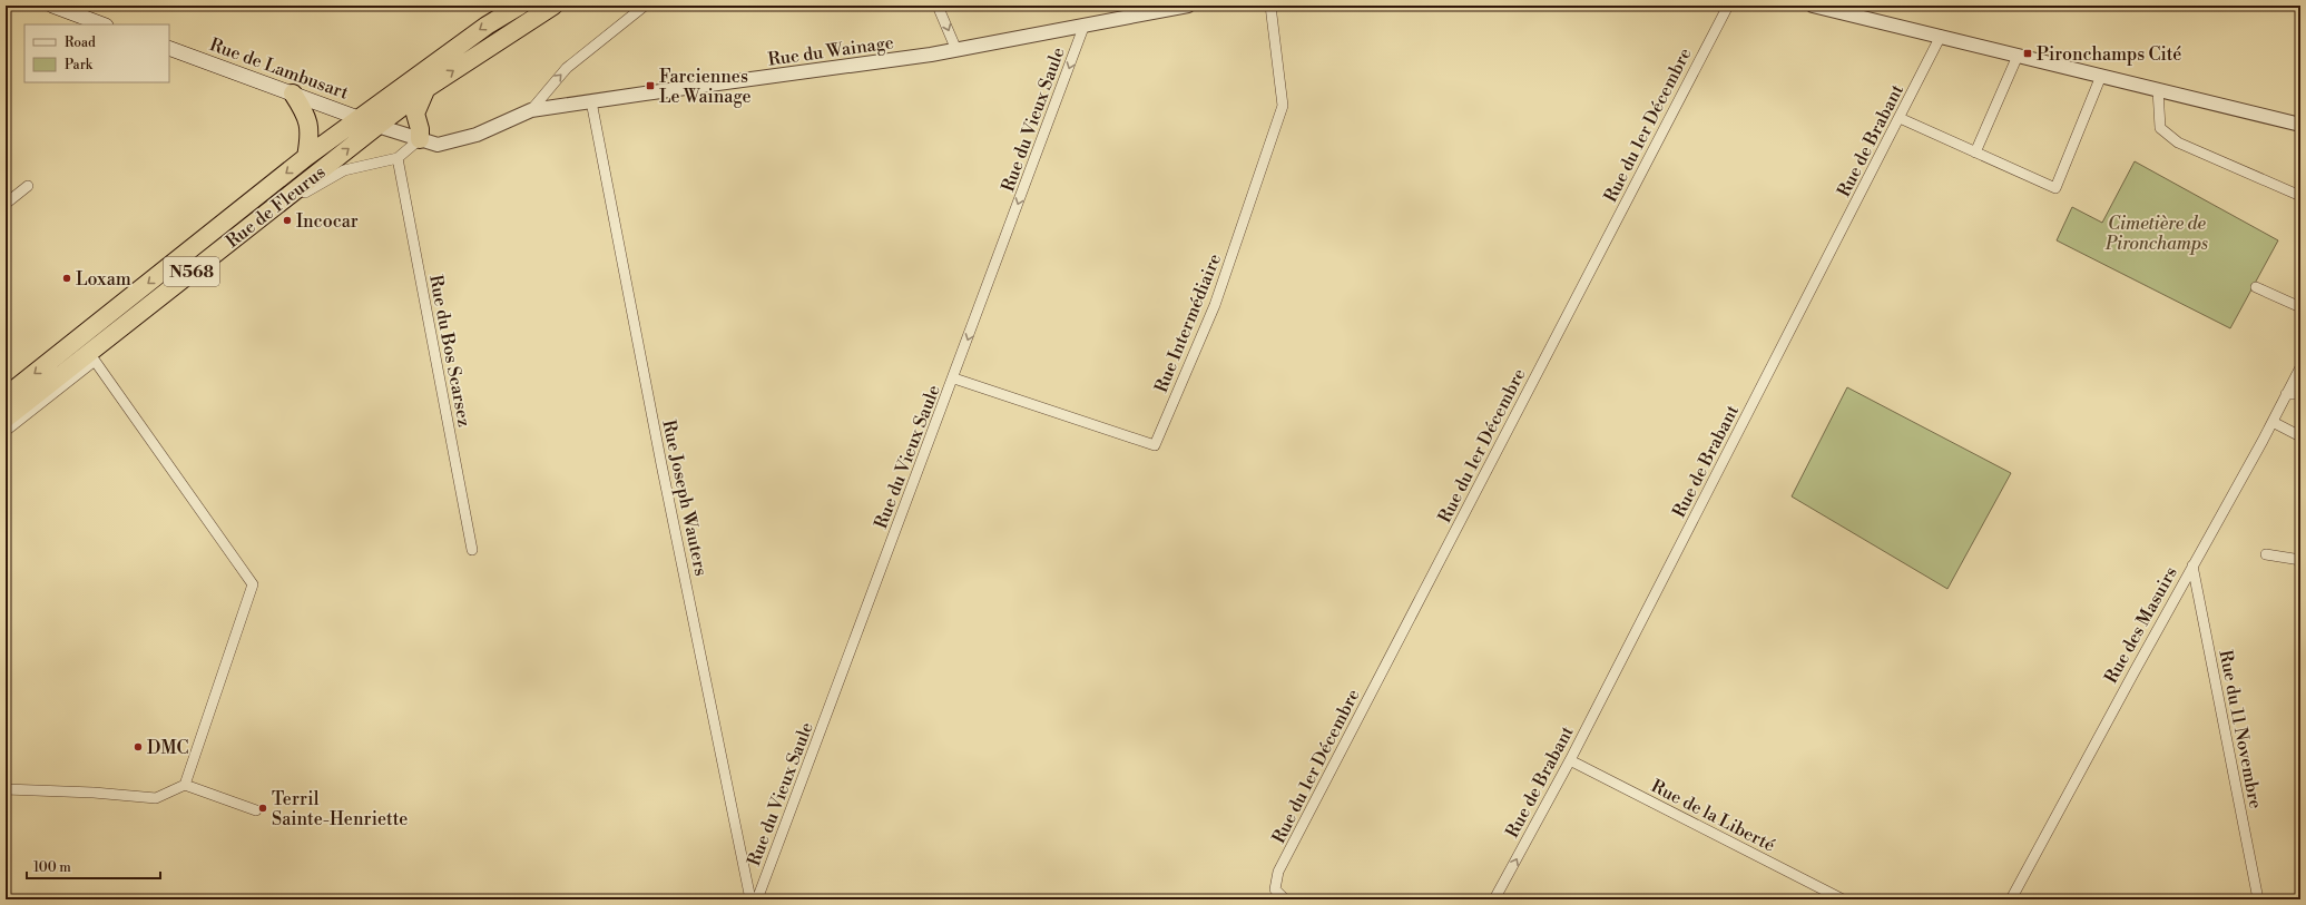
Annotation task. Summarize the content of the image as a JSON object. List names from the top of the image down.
{
  "streets": {
    "highway": ["Rue de Fleurus", "N568"],
    "main road": ["Rue de Lambusart"],
    "street": [
      "Rue du Wainage",
      "Rue du Vieux Saule",
      "Rue du 1er Décembre",
      "Rue de Brabant",
      "Rue Intermédiaire",
      "Rue du Bos Scarsez",
      "Rue Joseph Wauters",
      "Rue des Masuirs",
      "Rue du 11 Novembre",
      "Rue de la Liberté"
    ]
  },
  "crossings": [
    ["Rue du Wainage", "Rue de Lambusart"],
    ["Rue du Wainage", "Rue du Vieux Saule"],
    ["Rue du Wainage", "Rue de Fleurus"],
    ["Rue du Wainage", "N568"],
    ["Rue du Wainage", "Rue Joseph Wauters"],
    ["Rue de Lambusart", "Rue de Fleurus"],
    ["Rue de Lambusart", "N568"],
    ["Rue du Vieux Saule", "Rue Intermédiaire"],
    ["Rue de Brabant", "Rue de la Liberté"],
    ["Rue de Fleurus", "N568"],
    ["Rue de Fleurus", "Rue du Bos Scarsez"],
    ["Rue des Masuirs", "Rue du 11 Novembre"]
  ],
  "one_way": ["Rue du Vieux Saule"],
  "parks": ["Cimetière de Pironchamps"],
  "places": {
    "transit": ["Pironchamps Cité", "Farciennes Le Wainage"],
    "other": [
      "Incocar",
      "Loxam",
      "DMC",
      "Terril Sainte-Henriette"
    ]
  },
  "legend": ["Road", "Park"],
  "scale_bar": "100 m"
}
